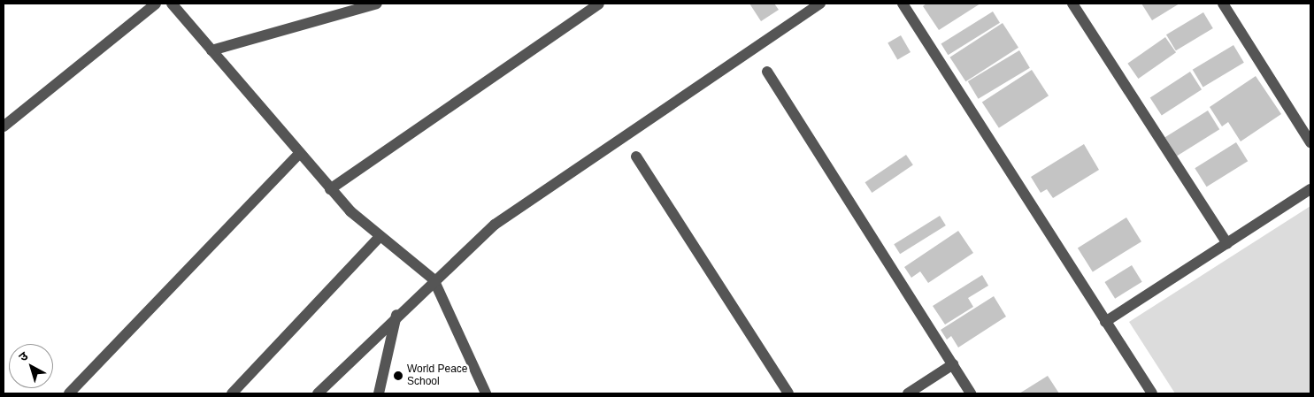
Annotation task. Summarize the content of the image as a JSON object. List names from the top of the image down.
{
  "places": ["World Peace School"],
  "north": "top left"
}
